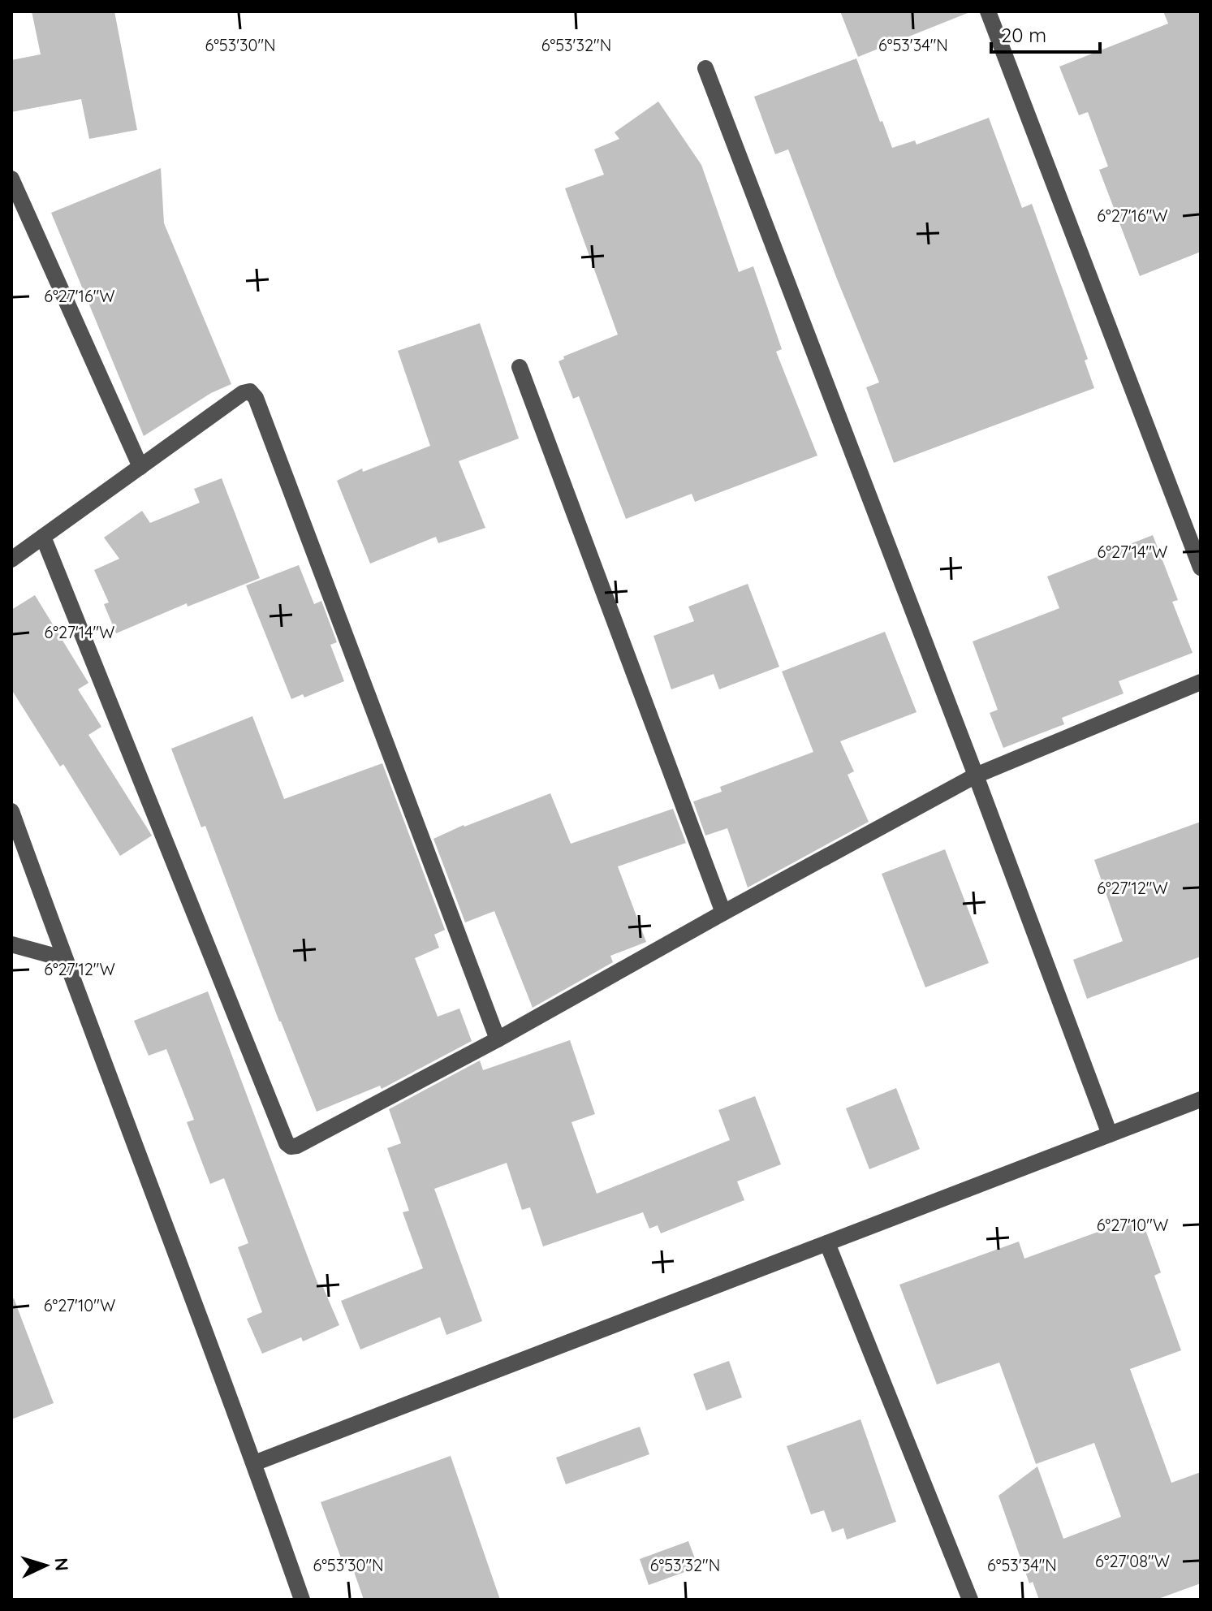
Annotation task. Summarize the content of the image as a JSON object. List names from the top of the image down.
{
  "scale_bar": "20 m",
  "north": "right",
  "coordinates": [
    "6°53'30\"N",
    "6°53'32\"N",
    "6°53'34\"N",
    "6°27'16\"W",
    "6°27'14\"W",
    "6°27'12\"W",
    "6°27'10\"W",
    "6°27'08\"W"
  ]
}
